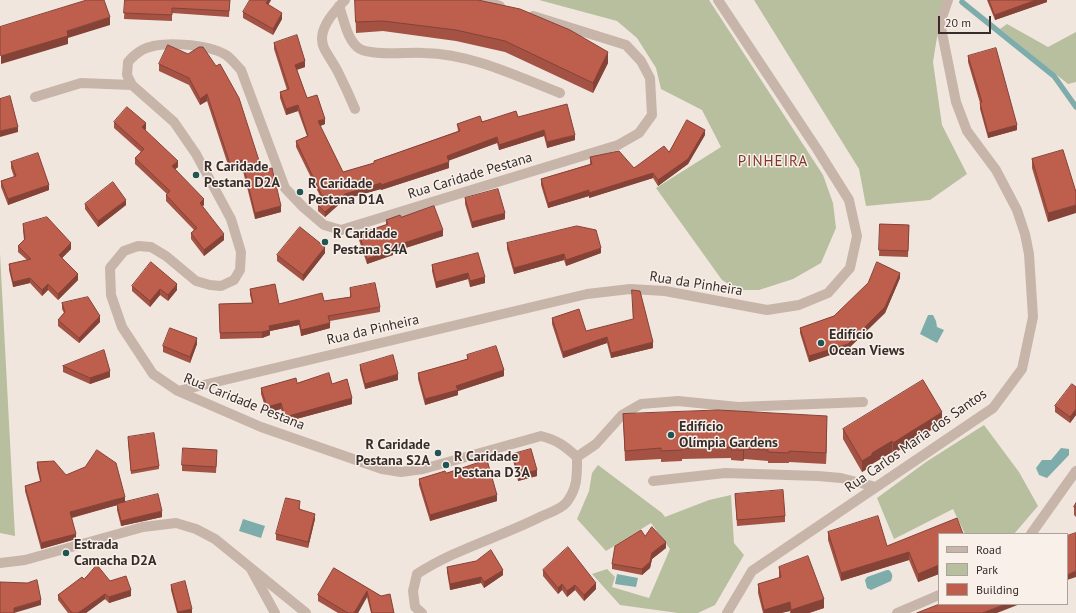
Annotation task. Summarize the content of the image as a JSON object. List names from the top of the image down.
{
  "streets": {
    "street": ["Rua Caridade Pestana", "Rua da Pinheira", "Rua Carlos Maria dos Santos"]
  },
  "crossings": [
    ["Rua Caridade Pestana", "Rua da Pinheira"]
  ],
  "districts": ["PINHEIRA"],
  "places": [
    "R Caridade Pestana D2A",
    "R Caridade Pestana D1A",
    "R Caridade Pestana S4A",
    "Edifício Ocean Views",
    "Edifício Olímpia Gardens",
    "R Caridade Pestana S2A",
    "R Caridade Pestana D3A",
    "Estrada Camacha D2A"
  ],
  "legend": ["Road", "Park", "Building"],
  "scale_bar": "20 m"
}
